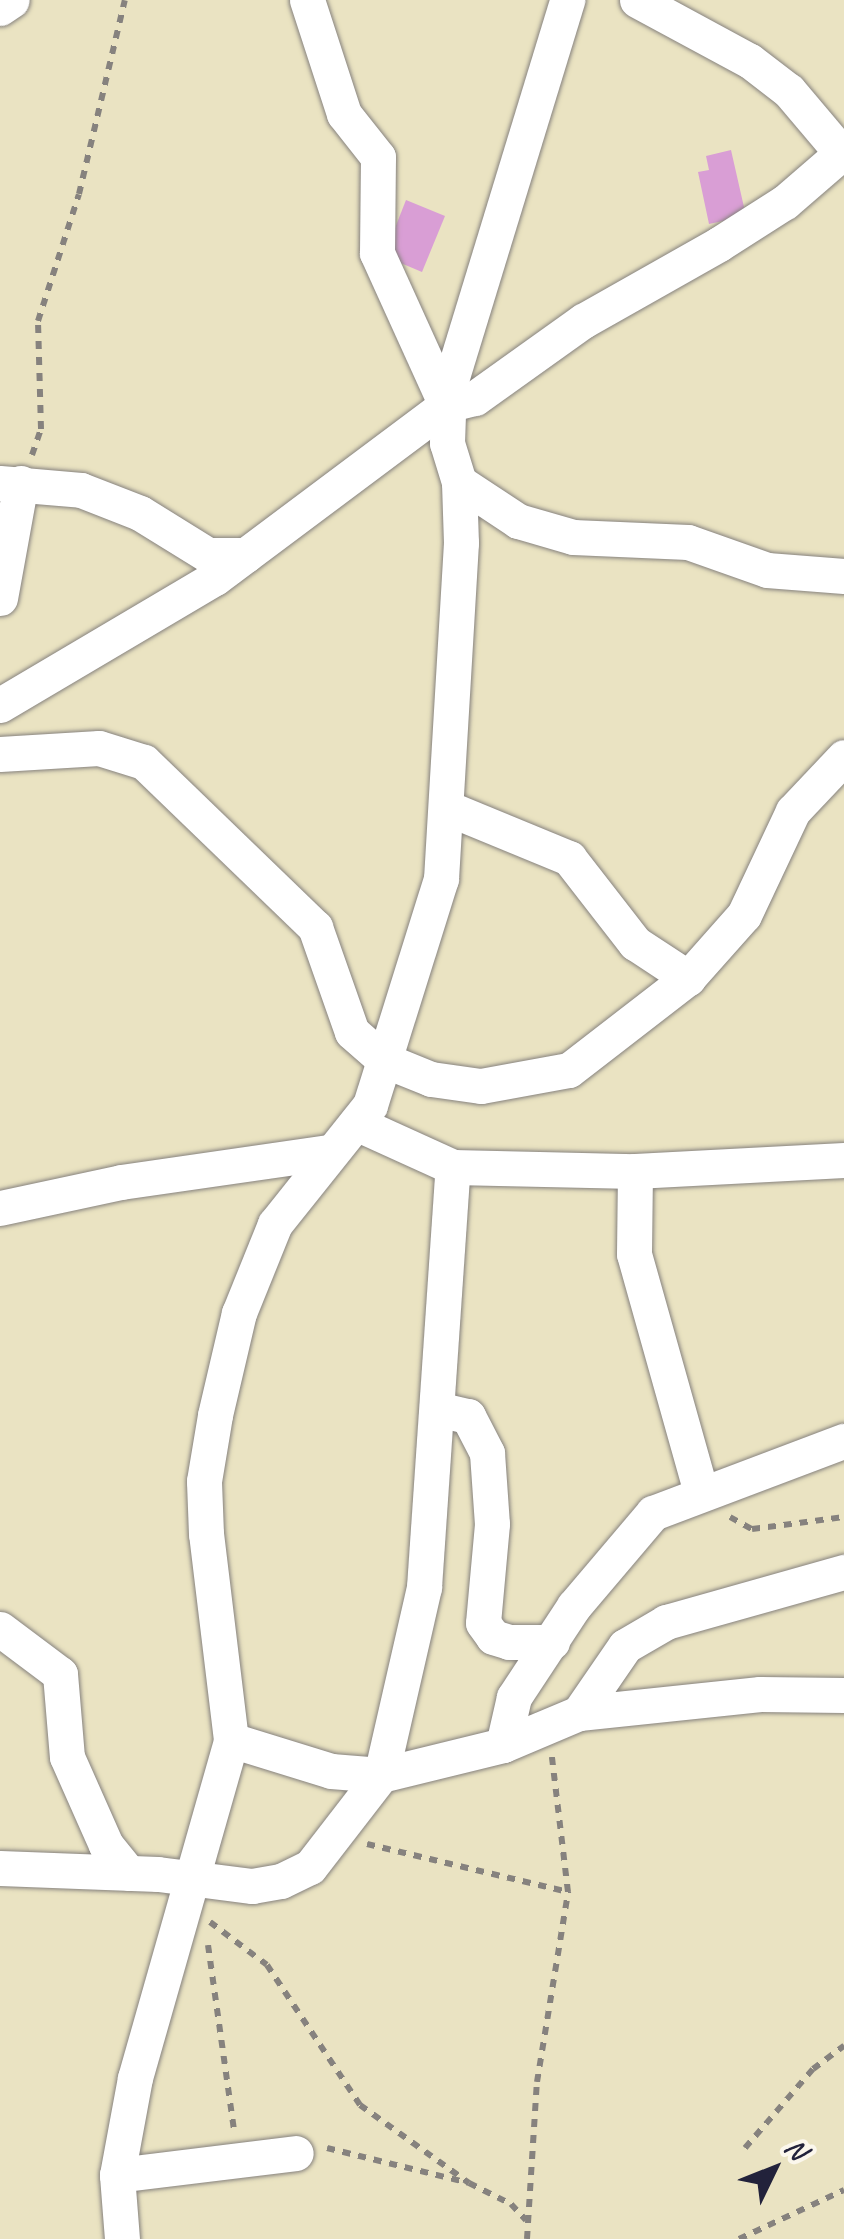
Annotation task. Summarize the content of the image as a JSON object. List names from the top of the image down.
{
  "north": "top right"
}
